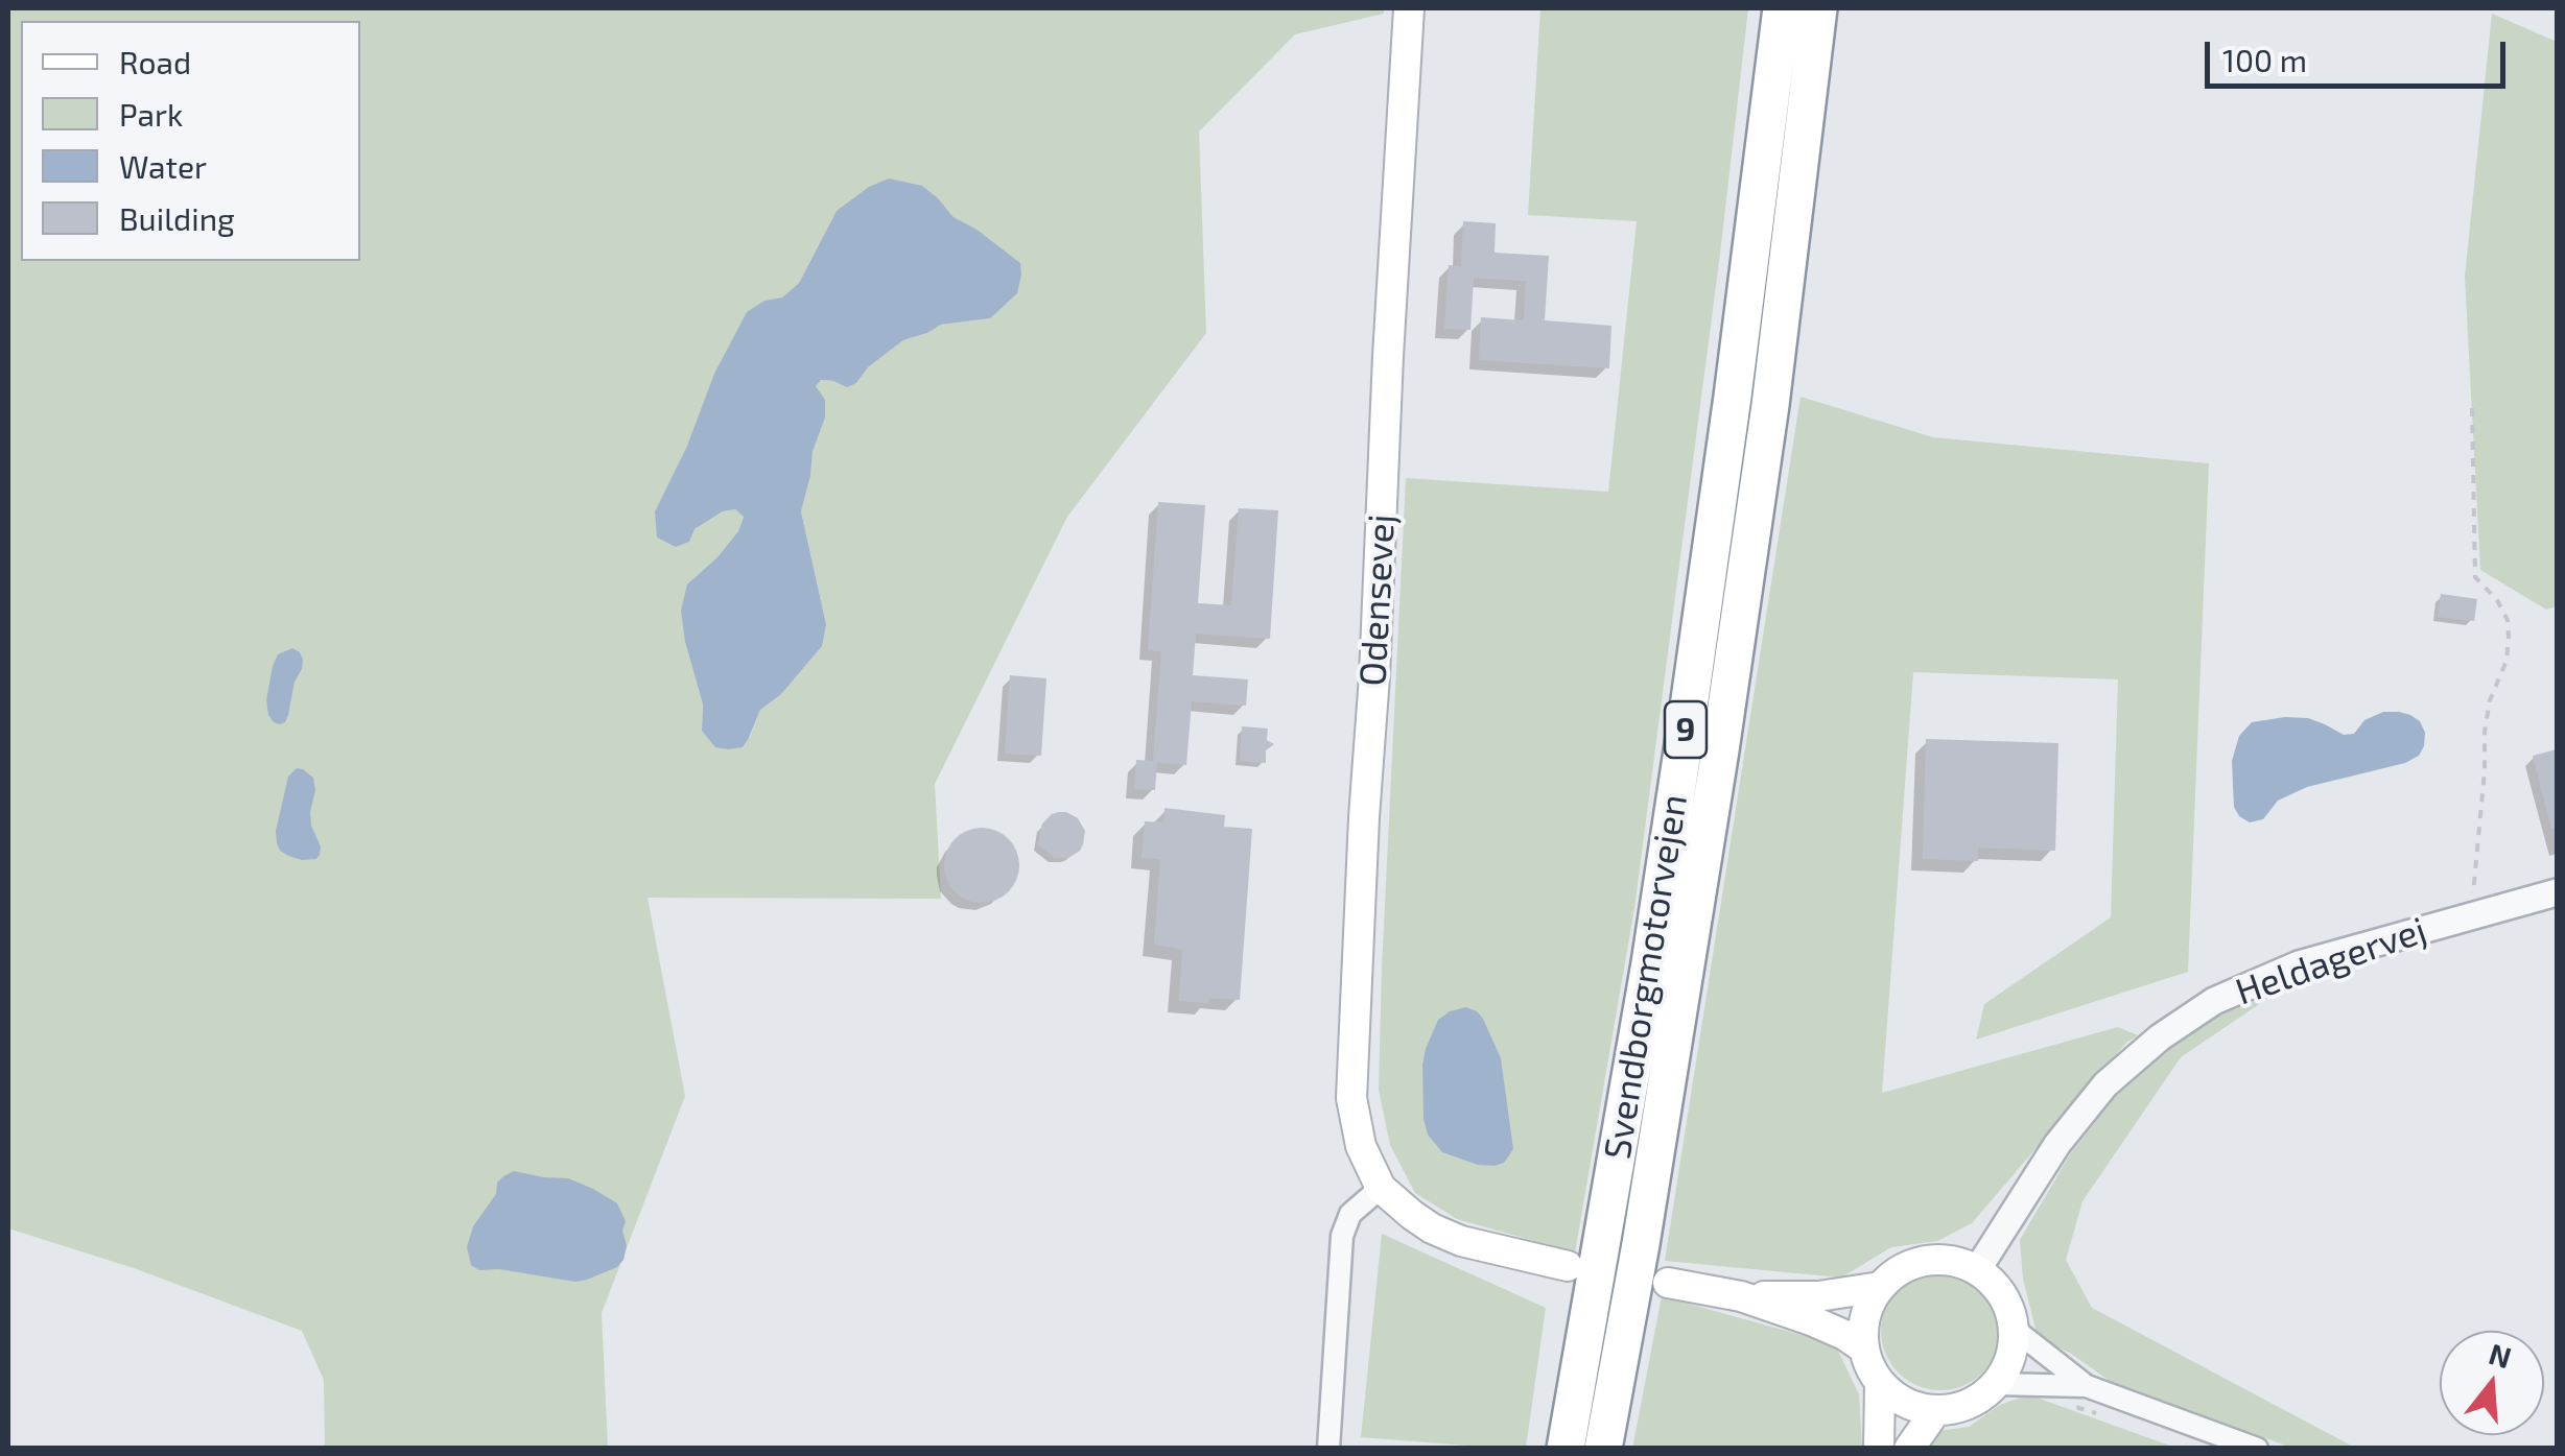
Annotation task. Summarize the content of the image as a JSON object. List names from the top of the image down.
{
  "streets": {
    "highway": ["9", "Svendborgmotorvejen"],
    "main road": ["Odensevej"],
    "street": ["Heldagervej"]
  },
  "legend": [
    "Road",
    "Park",
    "Water",
    "Building"
  ],
  "scale_bar": "100 m",
  "north": "top"
}
